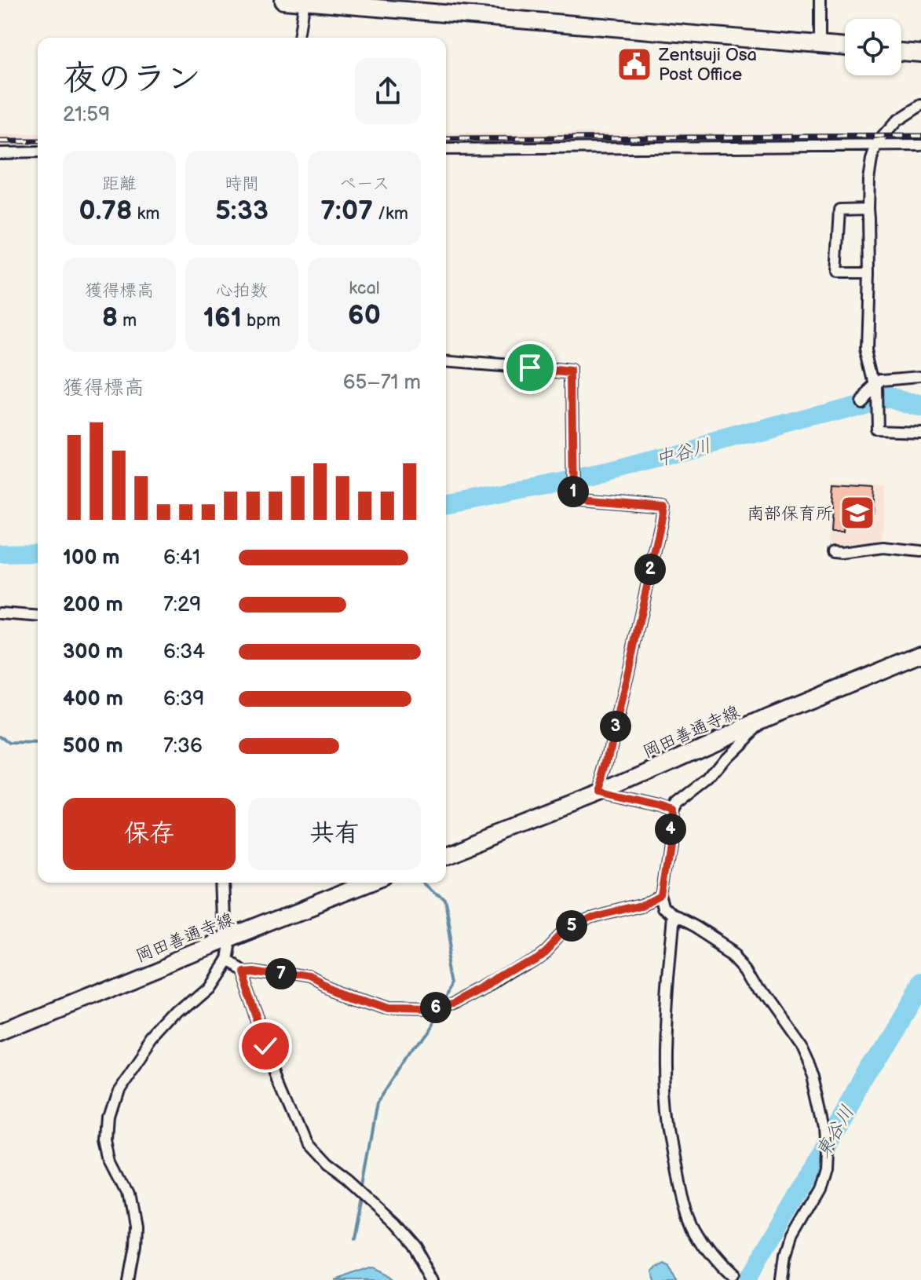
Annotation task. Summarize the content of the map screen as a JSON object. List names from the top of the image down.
{
  "streets": {
    "main road": ["岡田善通寺線"]
  },
  "water": ["中谷川", "東谷川"],
  "places": {
    "public building": ["Zentsuji Osa Post Office"],
    "school or university": ["南部保育所"]
  },
  "page": {
    "heading": ["夜のラン", "21:59"],
    "stats": [
      ["距離", "0.78 km"],
      ["時間", "5:33"],
      ["ペース", "7:07 /km"],
      ["獲得標高", "8 m"],
      ["心拍数", "161 bpm"],
      ["kcal", "60"]
    ],
    "chart": ["獲得標高", "65–71 m"],
    "pins": [
      "1",
      "2",
      "3",
      "4",
      "5",
      "7",
      "6"
    ],
    "list": [
      {
        "name": "100 m",
        "note": "6:41"
      },
      {
        "name": "200 m",
        "note": "7:29"
      },
      {
        "name": "300 m",
        "note": "6:34"
      },
      {
        "name": "400 m",
        "note": "6:39"
      },
      {
        "name": "500 m",
        "note": "7:36"
      }
    ],
    "buttons": ["保存", "共有"]
  }
}
